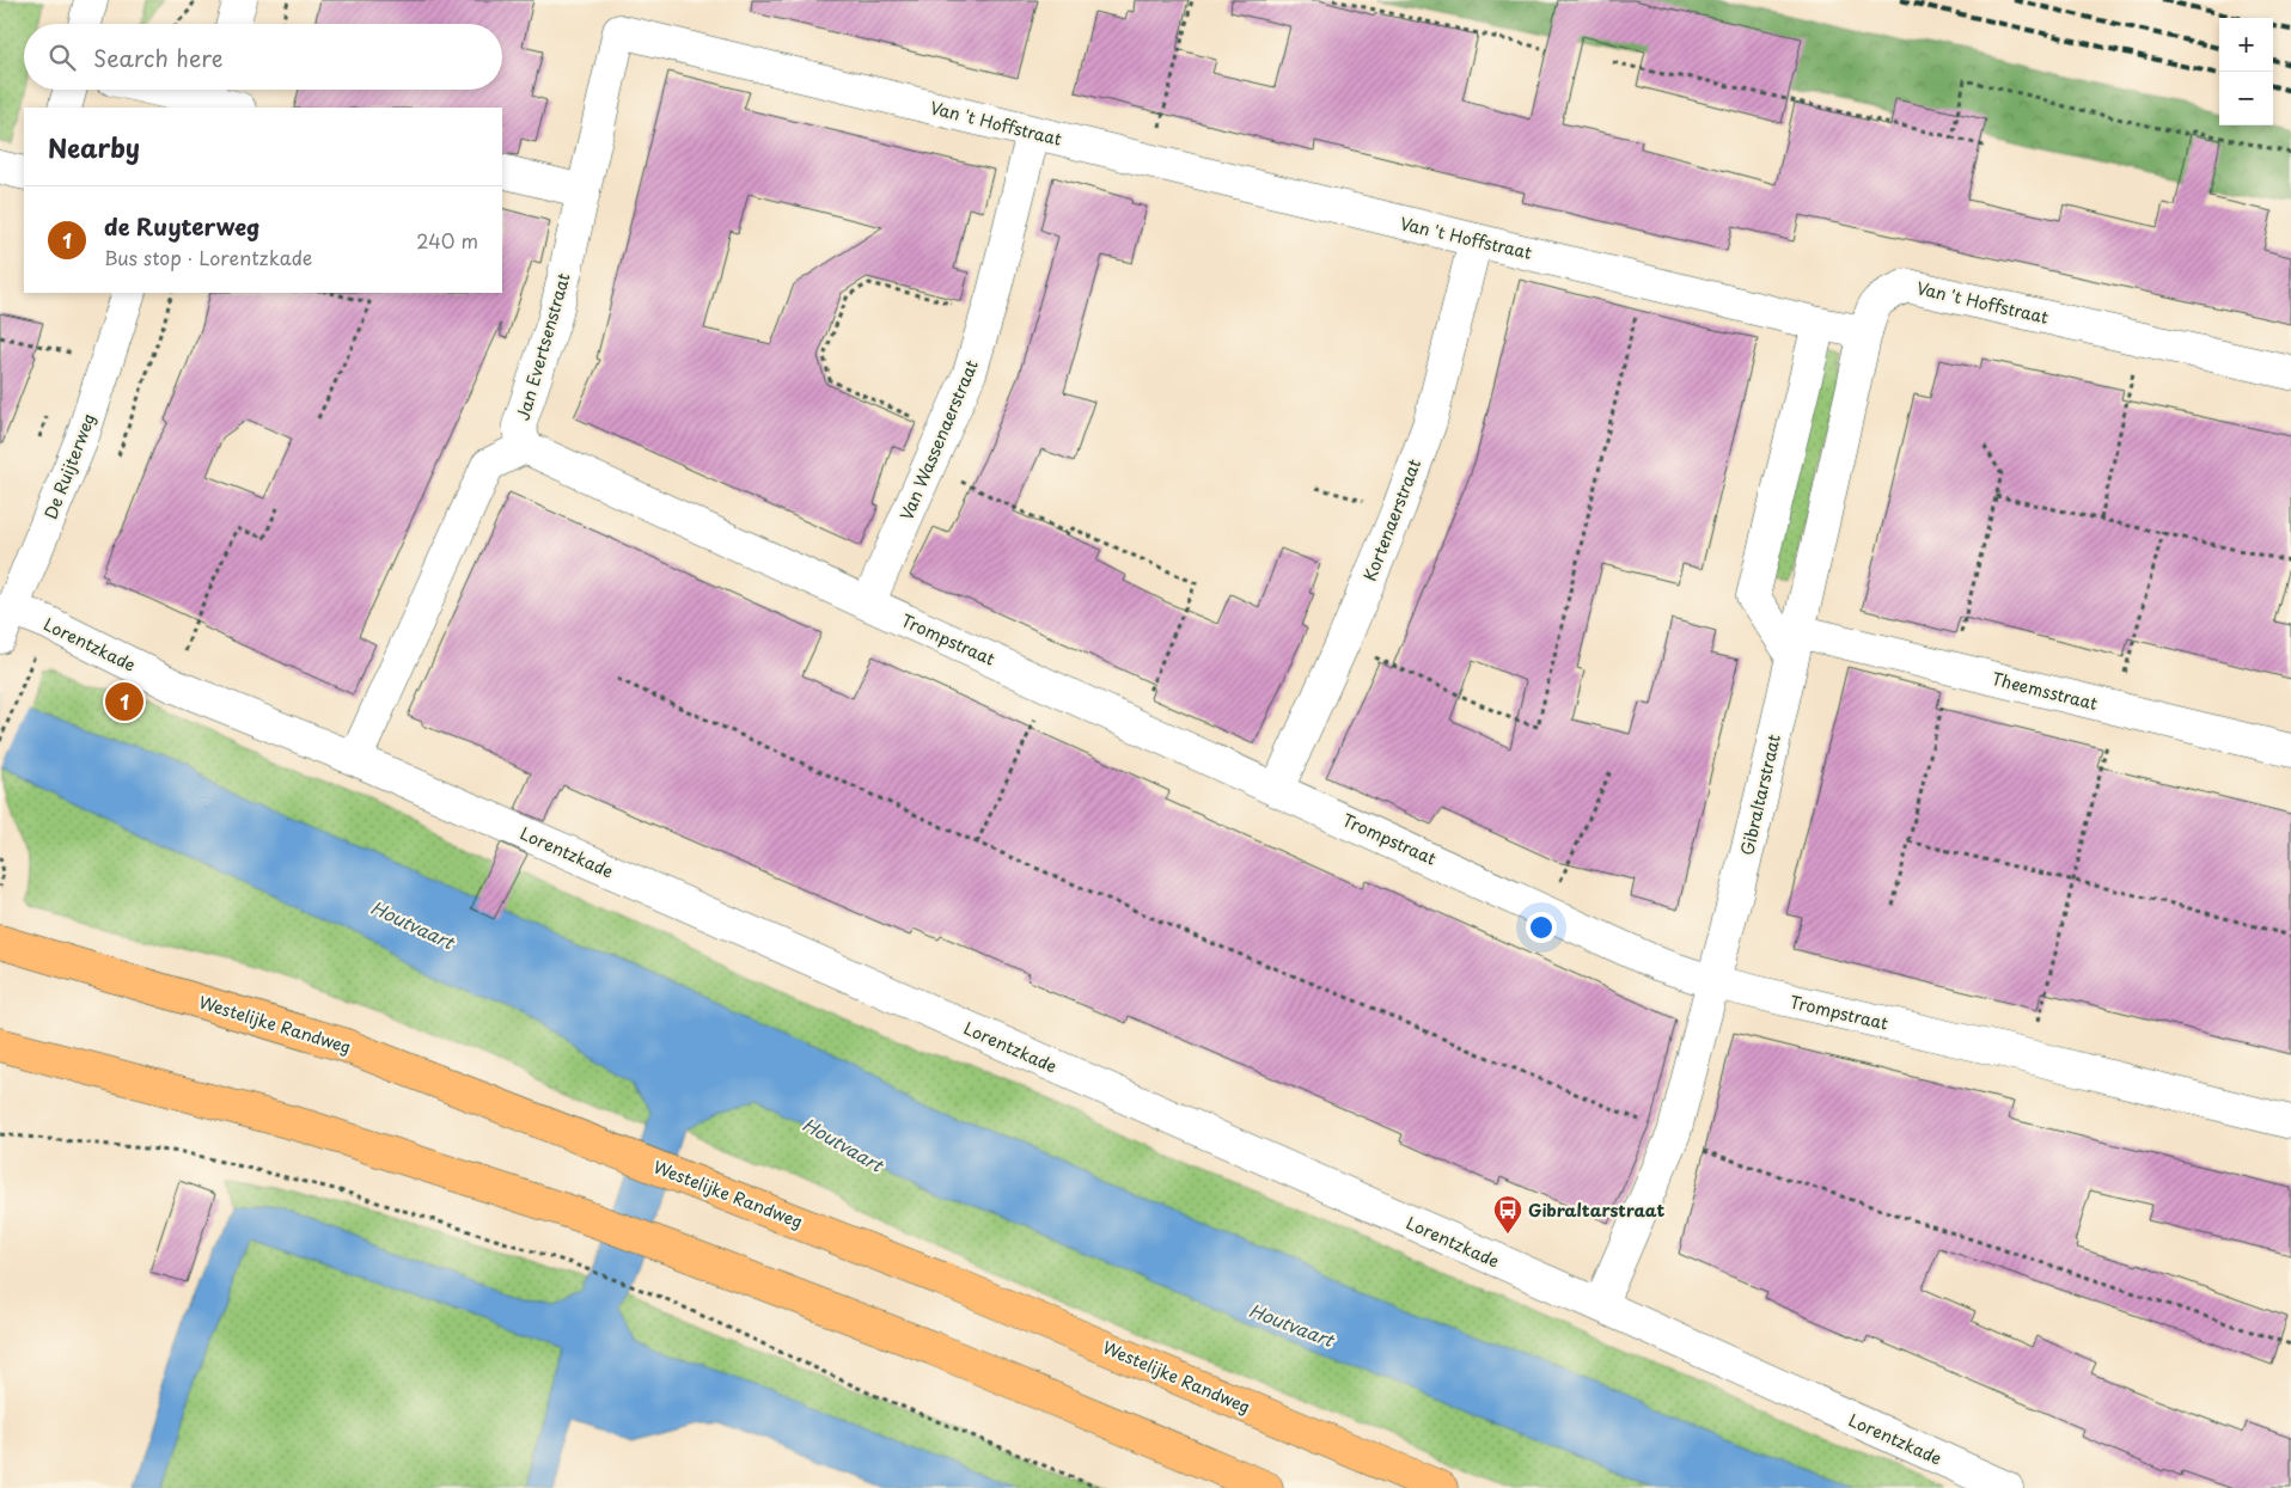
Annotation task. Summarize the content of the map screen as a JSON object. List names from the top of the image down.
{
  "streets": {
    "main road": ["Westelijke Randweg"],
    "street": [
      "Van 't Hoffstraat",
      "Jan Evertsenstraat",
      "Van Wassenaerstraat",
      "De Ruijterweg",
      "Kortenaerstraat",
      "Trompstraat",
      "Lorentzkade",
      "Theemsstraat",
      "Gibraltarstraat"
    ]
  },
  "crossings": [
    ["Van 't Hoffstraat", "Jan Evertsenstraat"],
    ["Van 't Hoffstraat", "Van Wassenaerstraat"],
    ["Van 't Hoffstraat", "Kortenaerstraat"],
    ["Van 't Hoffstraat", "Gibraltarstraat"],
    ["Jan Evertsenstraat", "Trompstraat"],
    ["Van Wassenaerstraat", "Trompstraat"],
    ["De Ruijterweg", "Lorentzkade"],
    ["Kortenaerstraat", "Trompstraat"],
    ["Trompstraat", "Gibraltarstraat"],
    ["Lorentzkade", "Gibraltarstraat"],
    ["Theemsstraat", "Gibraltarstraat"]
  ],
  "water": ["Houtvaart"],
  "places": {
    "bus stop": ["Gibraltarstraat"]
  },
  "page": {
    "map_buttons": ["+", "−"],
    "search": "Search here",
    "heading": "Nearby",
    "list": [
      {
        "mark": "1",
        "name": "de Ruyterweg",
        "note": "Bus stop · Lorentzkade",
        "value": "240 m"
      }
    ],
    "pins": "1"
  }
}
